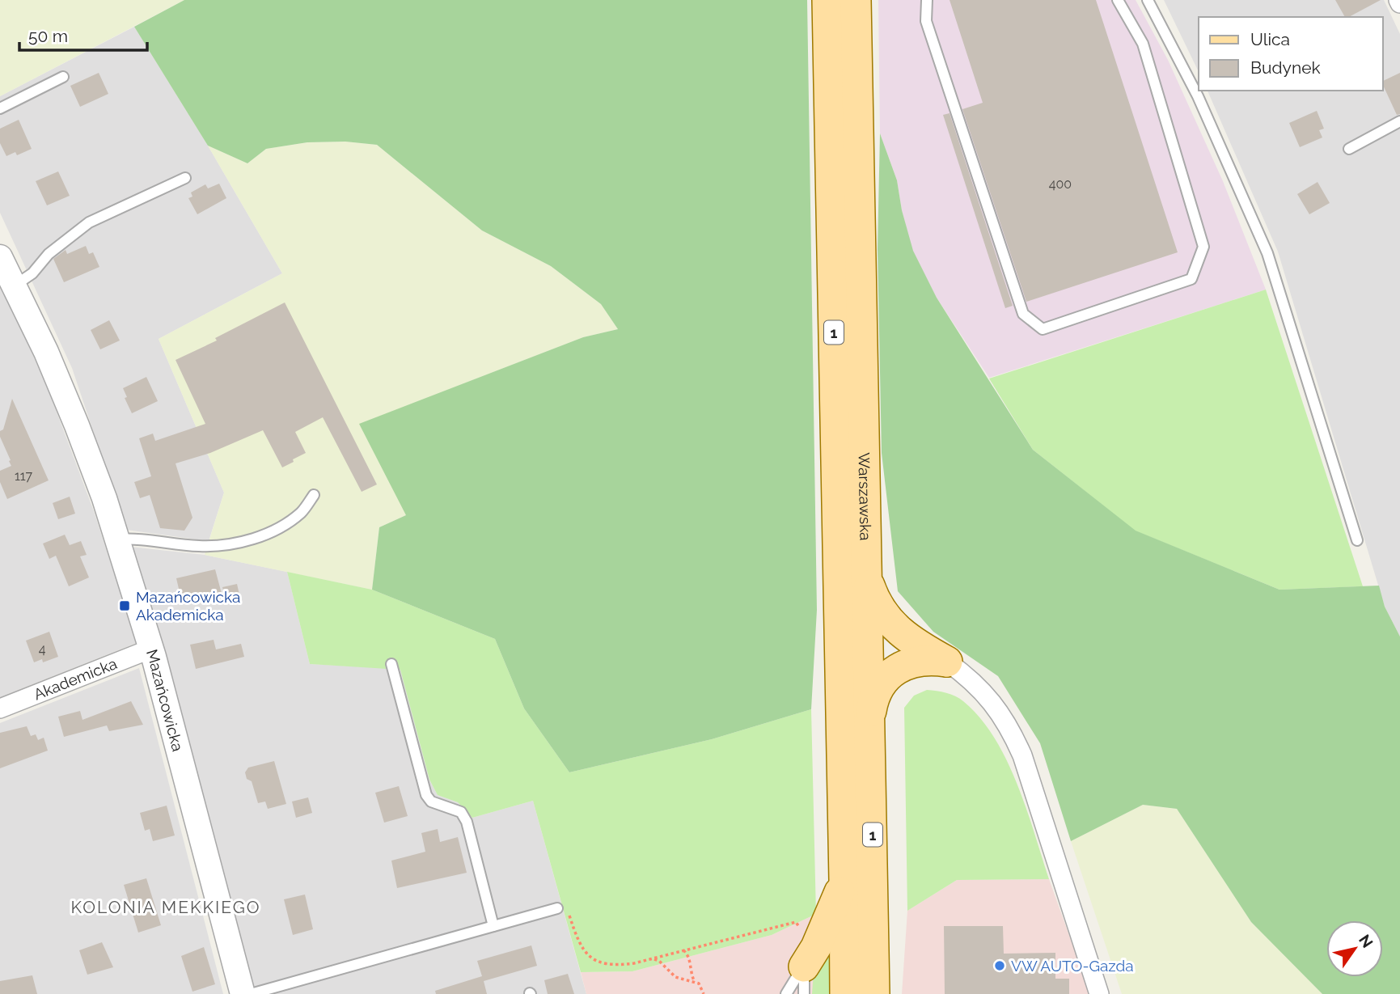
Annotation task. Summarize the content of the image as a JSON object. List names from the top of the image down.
{
  "streets": {
    "main road": ["1", "Warszawska"],
    "street": ["Akademicka", "Mazańcowicka"]
  },
  "crossings": [
    ["Akademicka", "Mazańcowicka"]
  ],
  "districts": ["KOLONIA MEKKIEGO"],
  "places": {
    "transit": ["Mazańcowicka Akademicka"],
    "other": ["VW AUTO-Gazda"]
  },
  "house_numbers": ["400", "117", "4"],
  "legend": ["Ulica", "Budynek"],
  "scale_bar": "50 m",
  "north": "top right"
}
